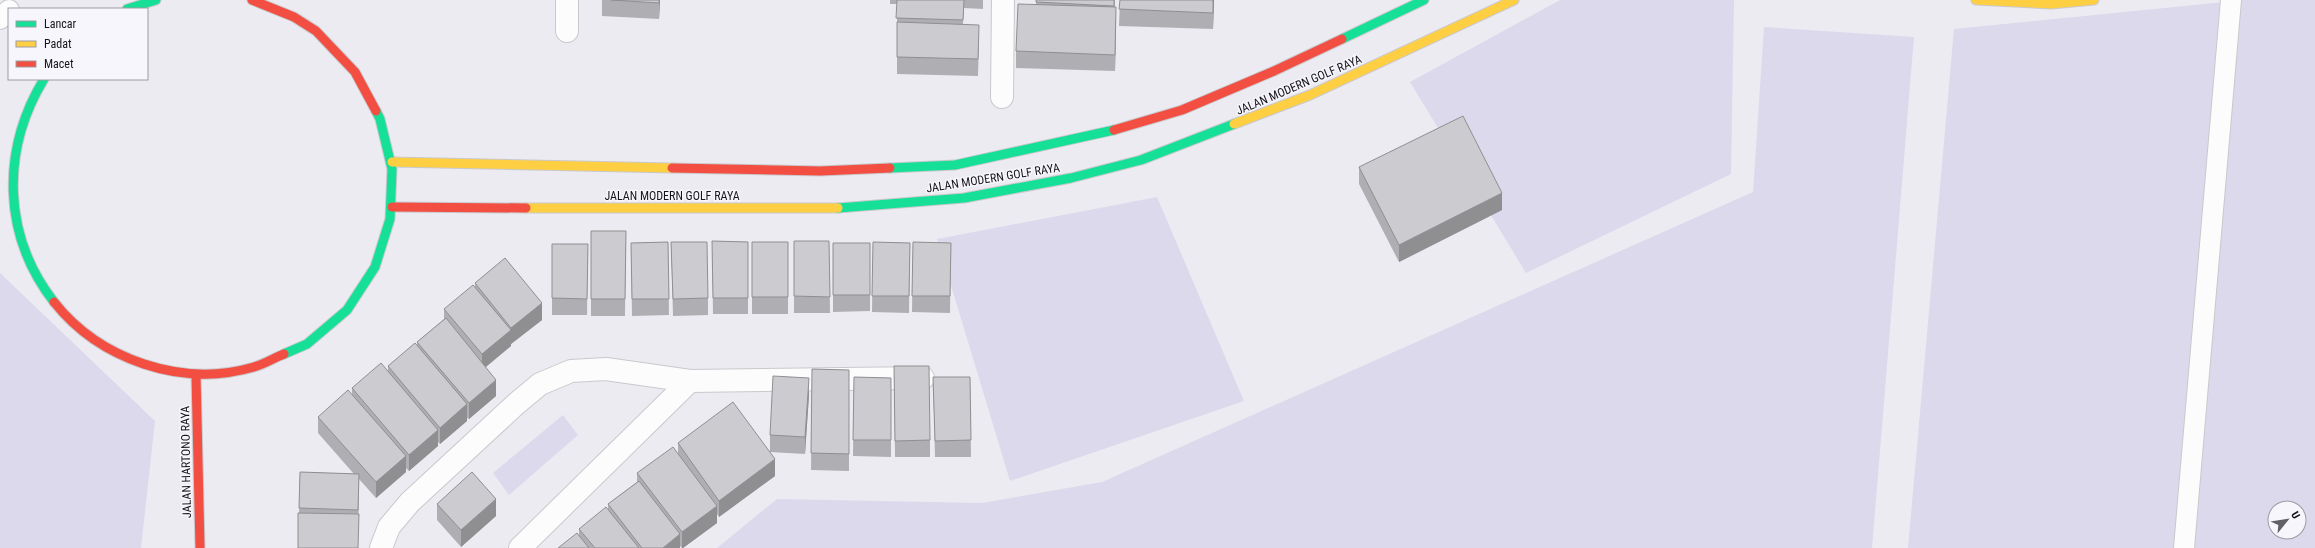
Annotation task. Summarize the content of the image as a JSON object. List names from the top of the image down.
{
  "streets": {
    "street": ["JALAN MODERN GOLF RAYA", "JALAN HARTONO RAYA"]
  },
  "legend": ["Lancar", "Padat", "Macet"],
  "north": "top right"
}
